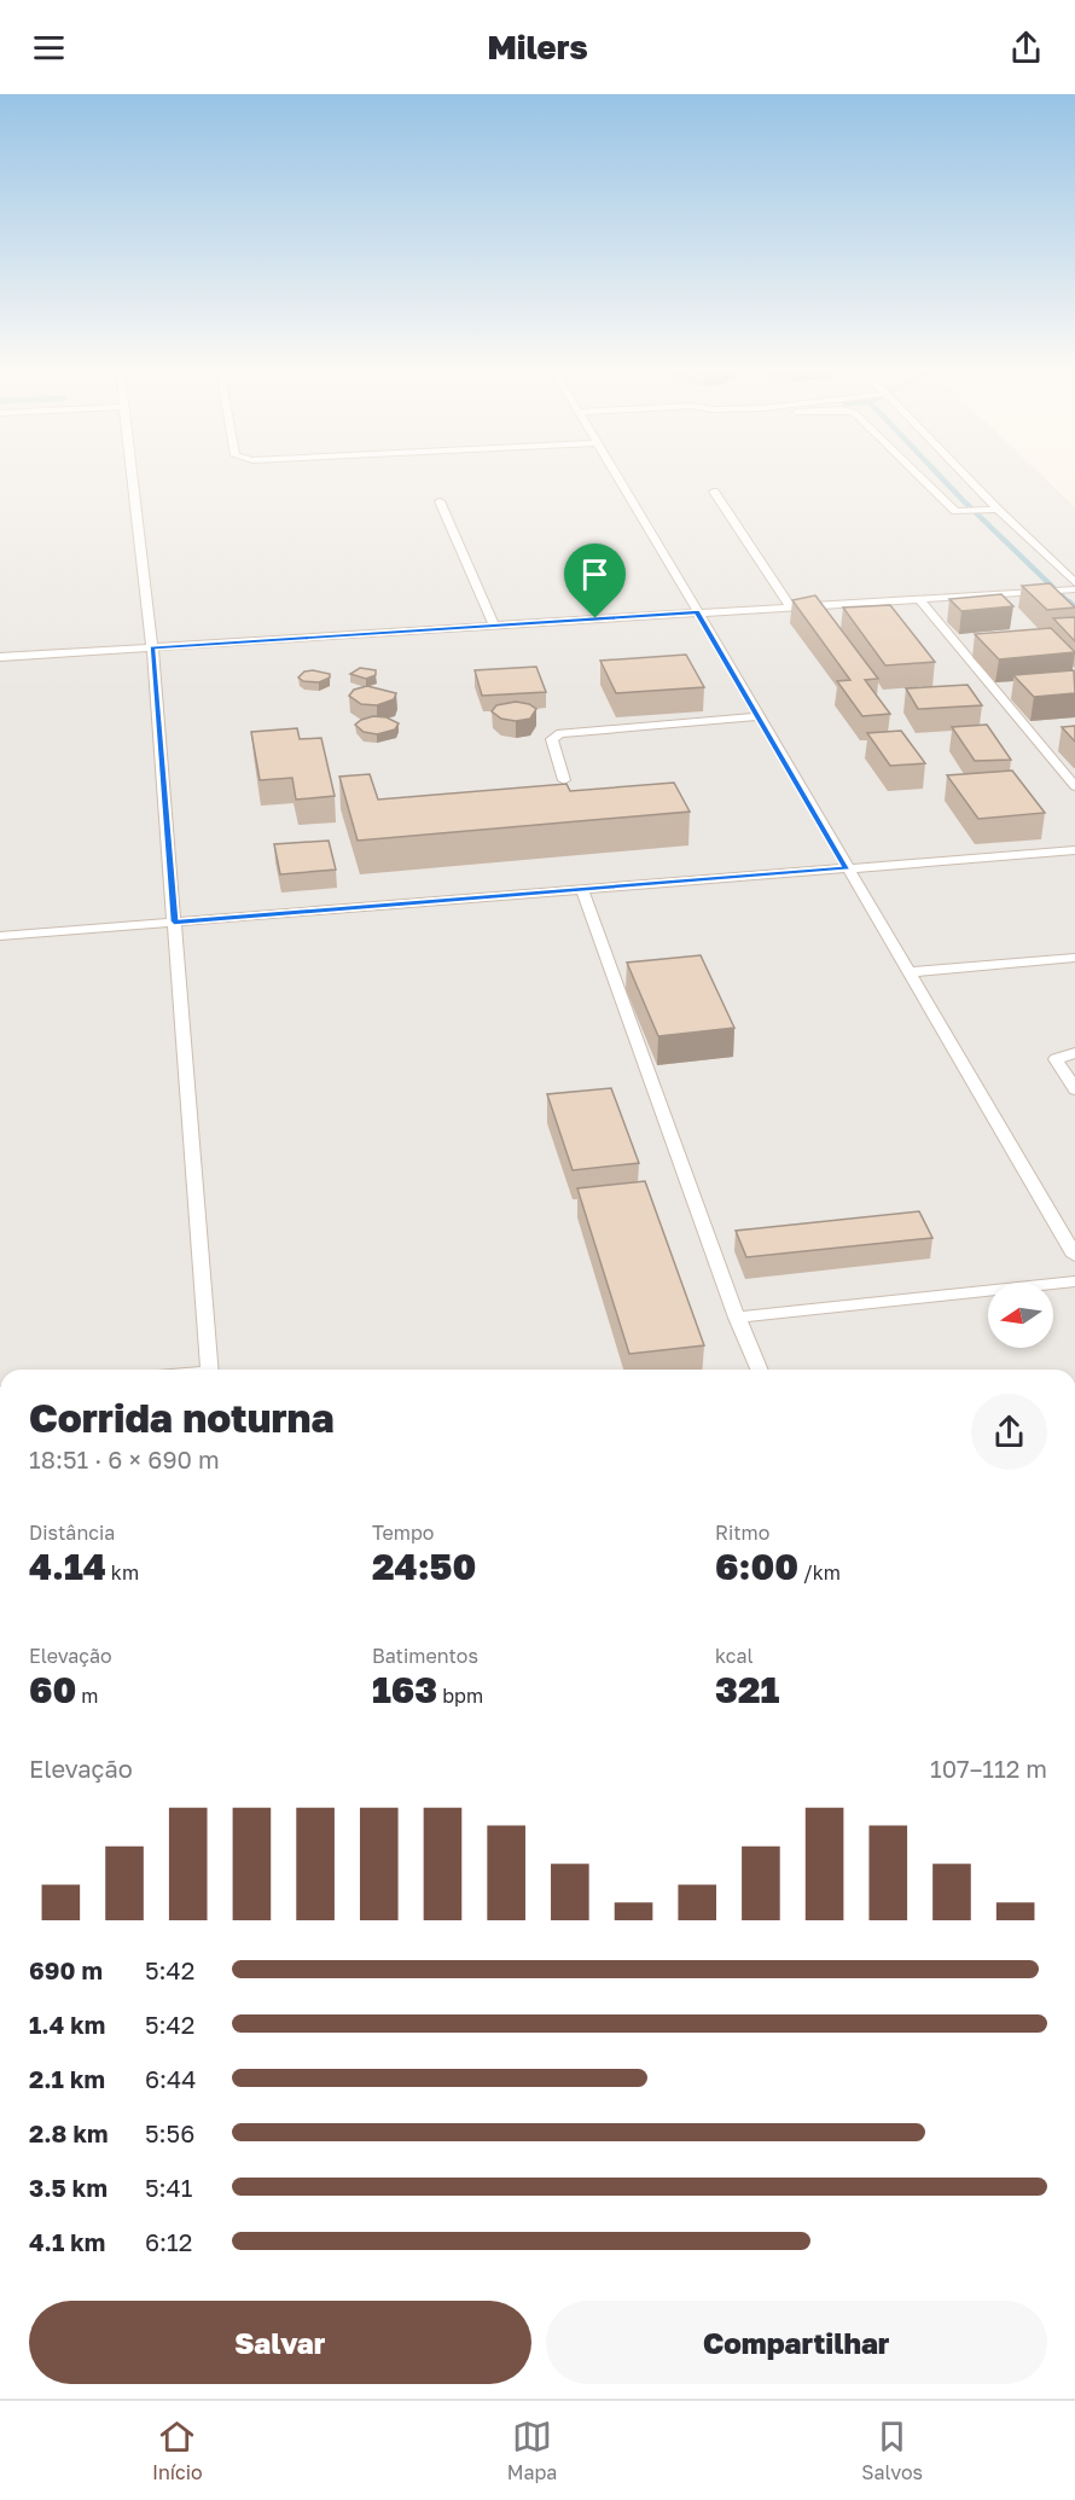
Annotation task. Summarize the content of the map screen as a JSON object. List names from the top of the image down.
{
  "north": "left",
  "page": {
    "header": "Milers",
    "heading": ["Corrida noturna", "18:51 · 6 × 690 m"],
    "stats": [
      ["Distância", "4.14 km"],
      ["Tempo", "24:50"],
      ["Ritmo", "6:00 /km"],
      ["Elevação", "60 m"],
      ["Batimentos", "163 bpm"],
      ["kcal", "321"]
    ],
    "chart": ["Elevação", "107–112 m"],
    "list": [
      {
        "name": "690 m",
        "note": "5:42"
      },
      {
        "name": "1.4 km",
        "note": "5:42"
      },
      {
        "name": "2.1 km",
        "note": "6:44"
      },
      {
        "name": "2.8 km",
        "note": "5:56"
      },
      {
        "name": "3.5 km",
        "note": "5:41"
      },
      {
        "name": "4.1 km",
        "note": "6:12"
      }
    ],
    "buttons": ["Salvar", "Compartilhar"],
    "tabs": ["Início", "Mapa", "Salvos"]
  }
}
